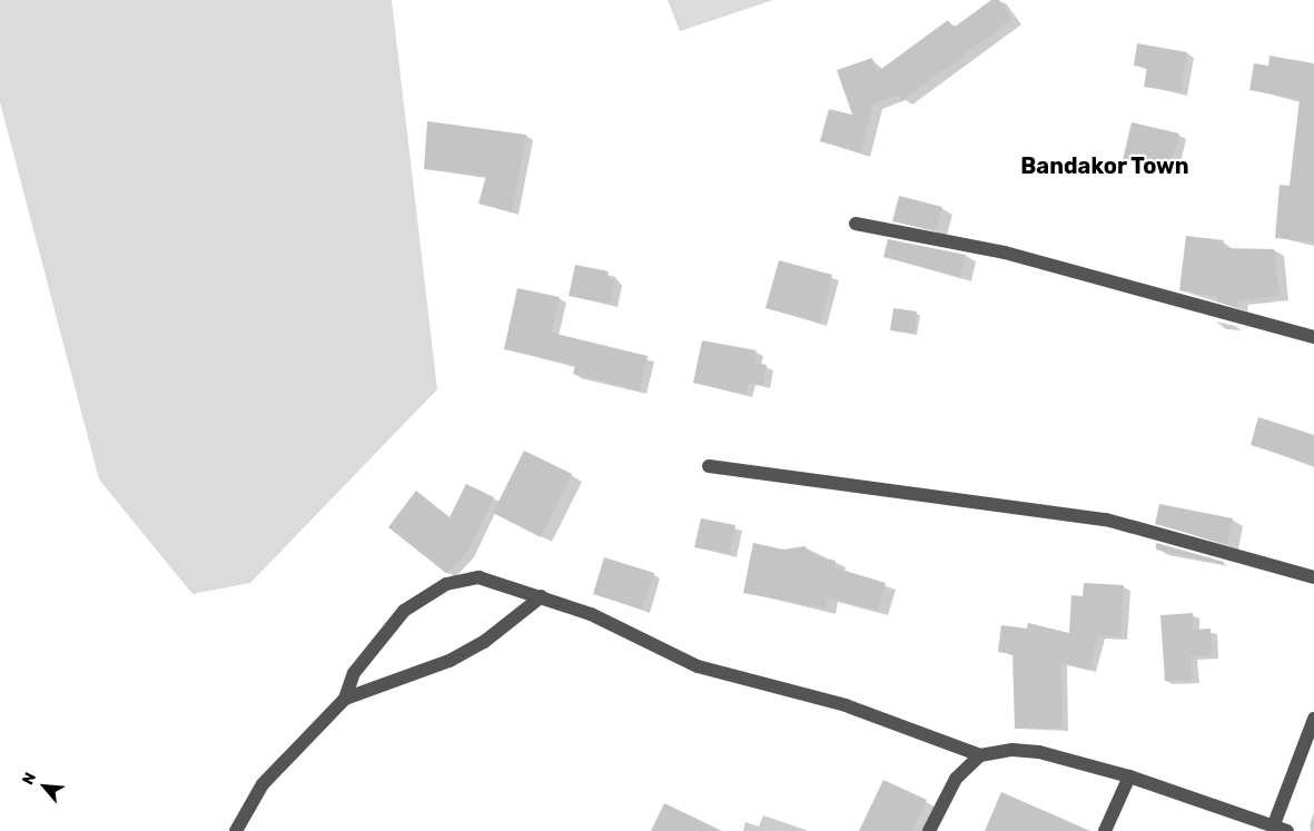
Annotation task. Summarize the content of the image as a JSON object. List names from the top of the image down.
{
  "districts": ["Bandakor Town"],
  "north": "top left"
}
